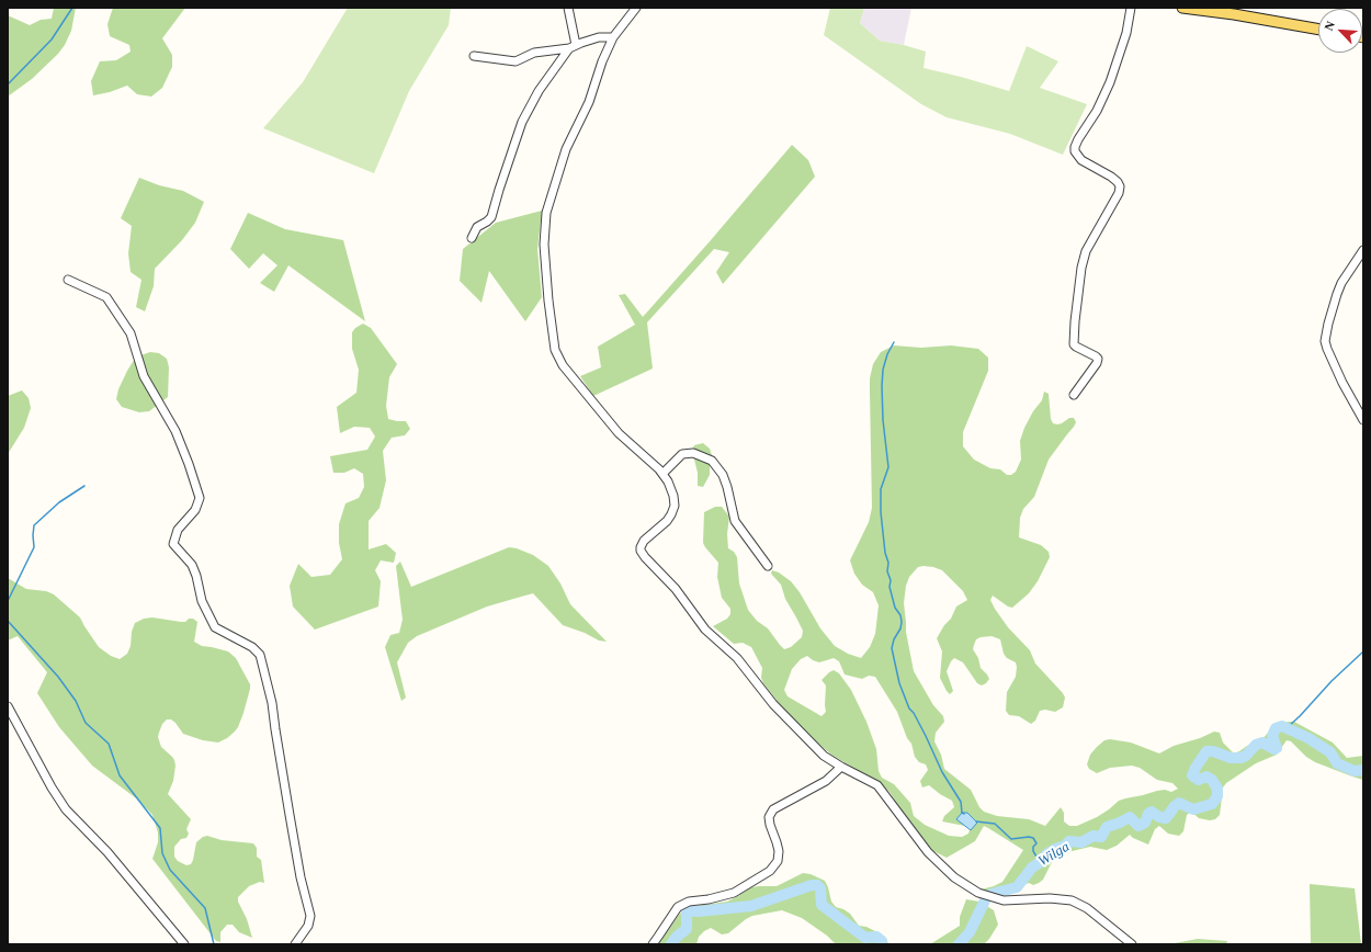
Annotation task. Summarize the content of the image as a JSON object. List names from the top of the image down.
{
  "water": ["Wilga"],
  "north": "top left"
}
